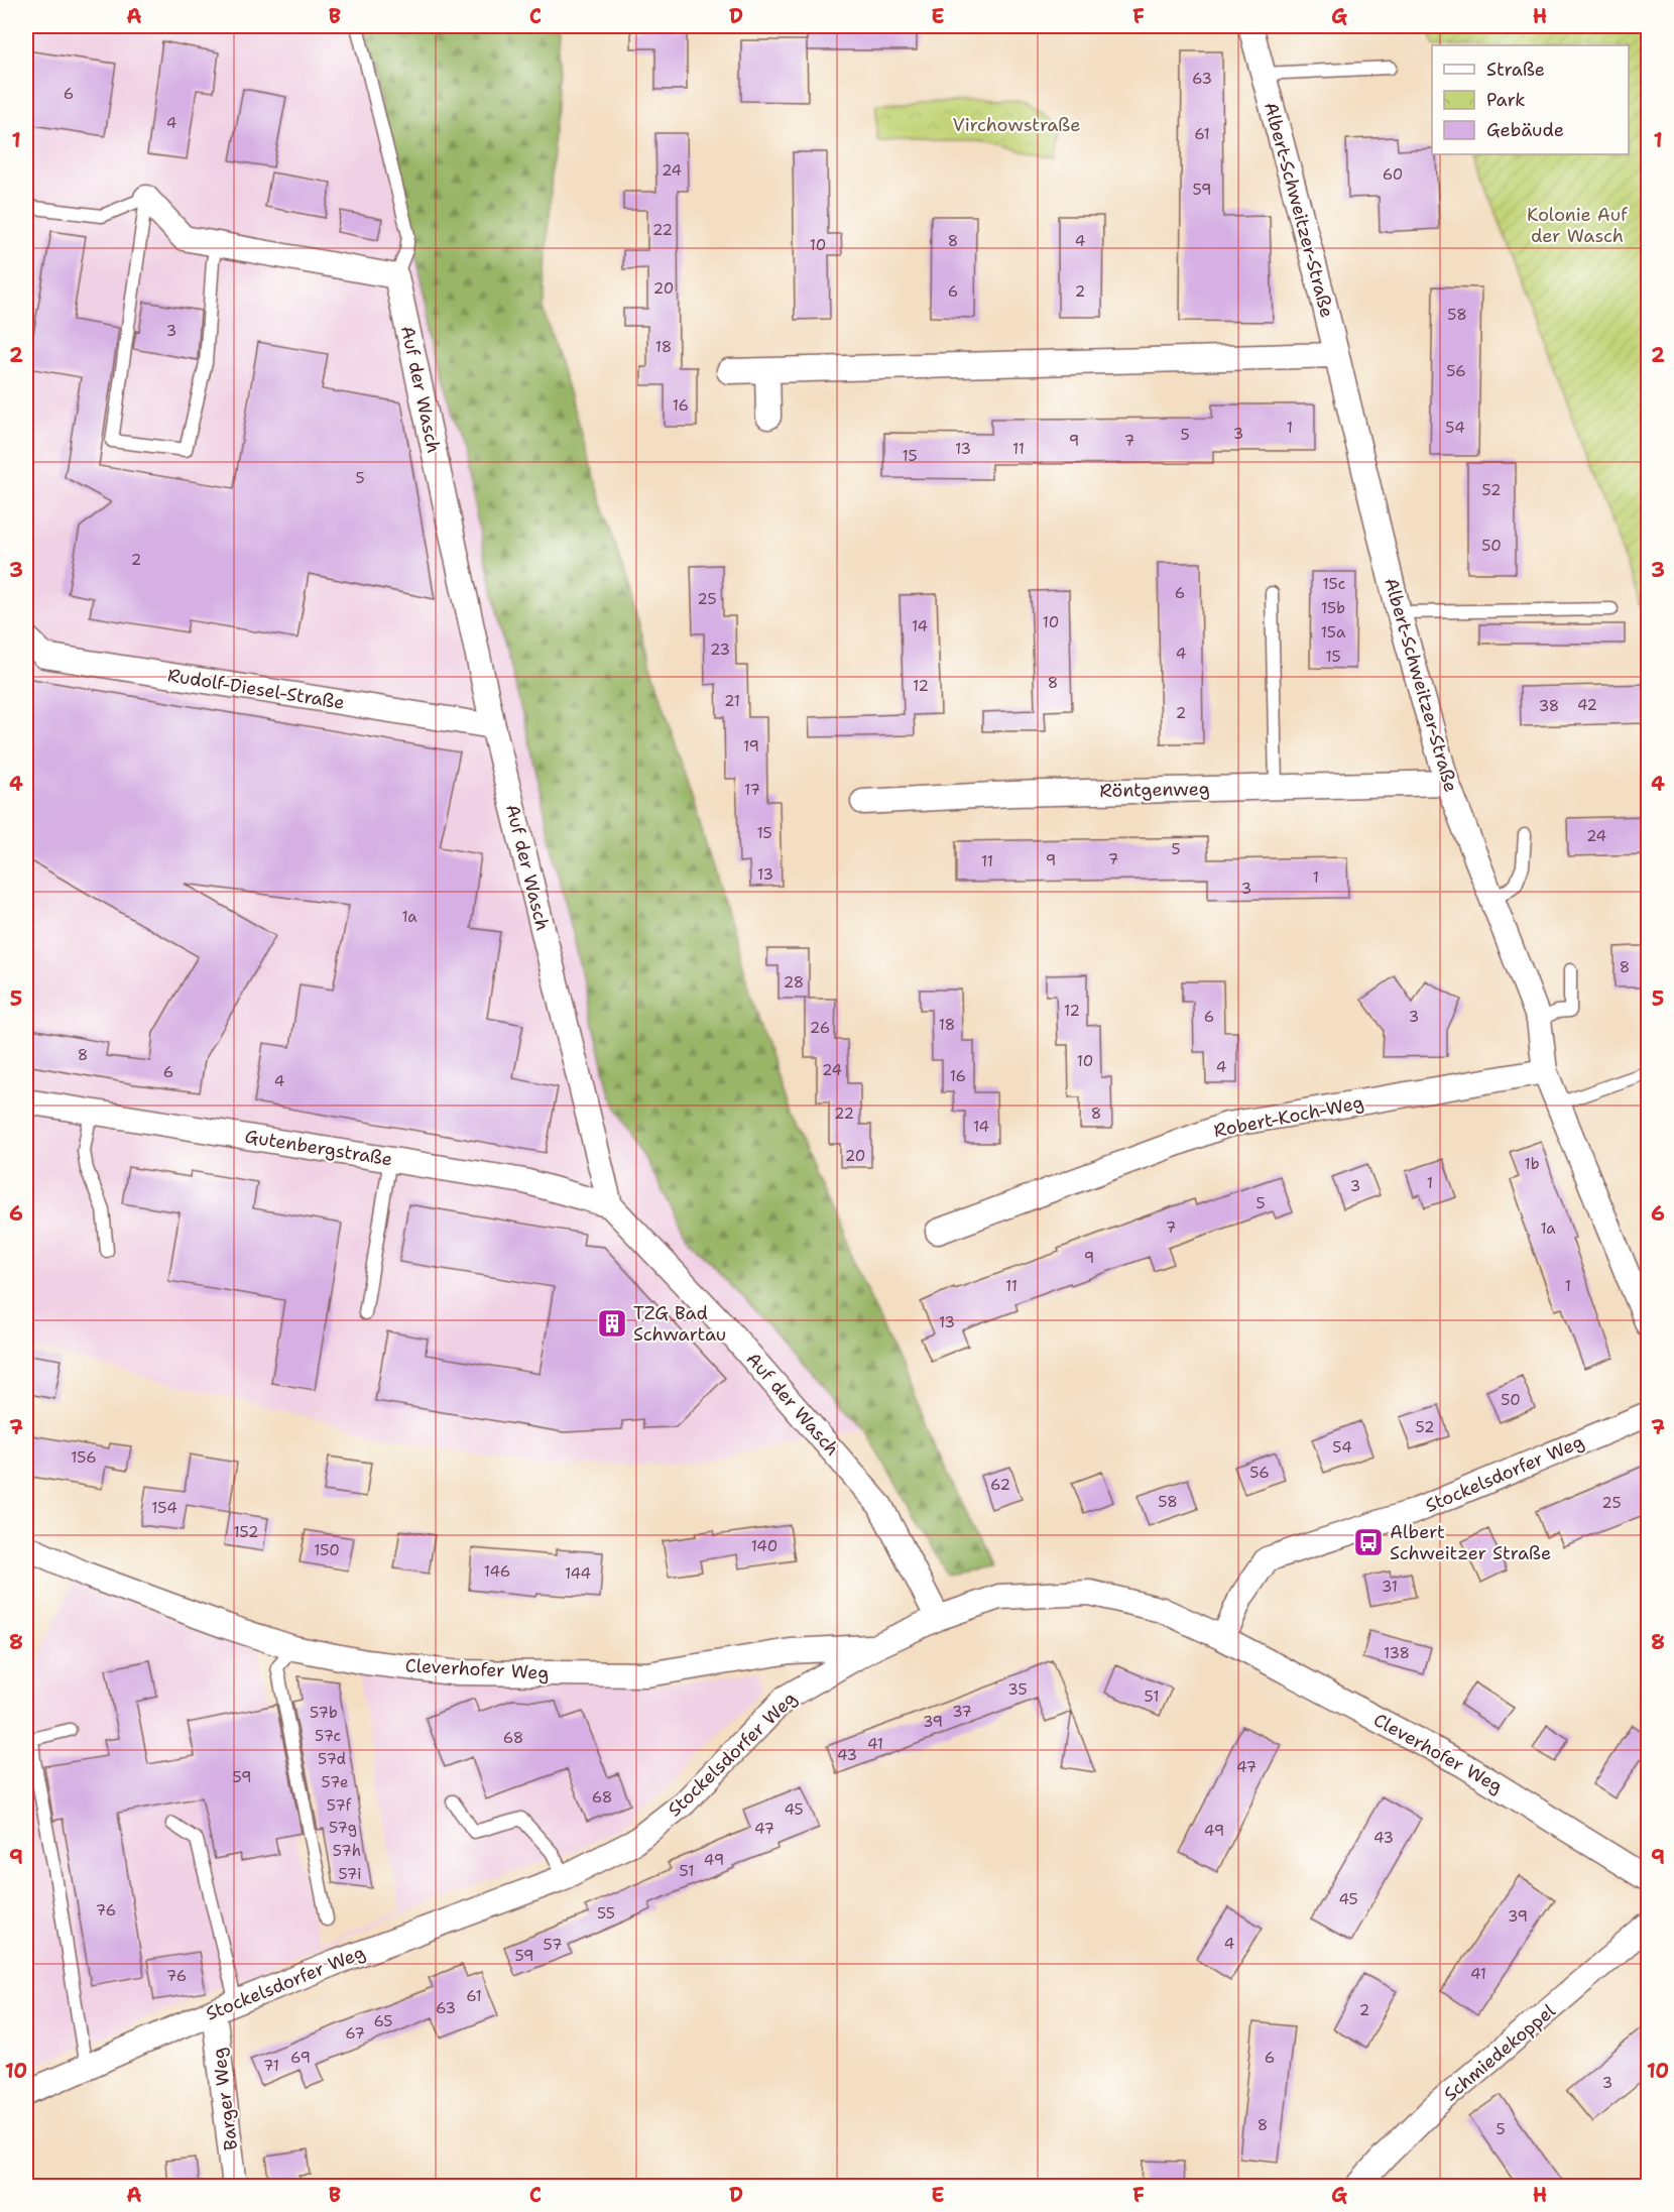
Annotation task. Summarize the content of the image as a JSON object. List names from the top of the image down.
{
  "streets": {
    "street": [
      "Albert-Schweitzer-Straße",
      "Auf der Wasch",
      "Rudolf-Diesel-Straße",
      "Röntgenweg",
      "Robert-Koch-Weg",
      "Gutenbergstraße",
      "Stockelsdorfer Weg",
      "Cleverhofer Weg",
      "Schmiedekoppel",
      "Barger Weg"
    ]
  },
  "crossings": [
    ["Albert-Schweitzer-Straße", "Röntgenweg"],
    ["Albert-Schweitzer-Straße", "Robert-Koch-Weg"],
    ["Auf der Wasch", "Rudolf-Diesel-Straße"],
    ["Auf der Wasch", "Gutenbergstraße"],
    ["Auf der Wasch", "Stockelsdorfer Weg"],
    ["Stockelsdorfer Weg", "Cleverhofer Weg"],
    ["Stockelsdorfer Weg", "Barger Weg"]
  ],
  "parks": ["Virchowstraße", "Kolonie Auf der Wasch"],
  "places": {
    "building": ["TZG Bad Schwartau"],
    "bus stop": ["Albert Schweitzer Straße"]
  },
  "house_numbers": [
    "63",
    "6",
    "4",
    "61",
    "24",
    "60",
    "59",
    "22",
    "8",
    "4",
    "10",
    "20",
    "6",
    "2",
    "58",
    "3",
    "18",
    "56",
    "16",
    "1",
    "54",
    "3",
    "5",
    "9",
    "7",
    "13",
    "11",
    "15",
    "5",
    "52",
    "50",
    "2",
    "15c",
    "6",
    "25",
    "15b",
    "10",
    "14",
    "15a",
    "23",
    "4",
    "15",
    "8",
    "12",
    "21",
    "42",
    "38",
    "2",
    "19",
    "17",
    "15",
    "24",
    "5",
    "7",
    "9",
    "11",
    "13",
    "1",
    "3",
    "1a",
    "8",
    "28",
    "12",
    "6",
    "3",
    "18",
    "26",
    "8",
    "10",
    "4",
    "24",
    "6",
    "16",
    "4",
    "22",
    "8",
    "14",
    "20",
    "1b",
    "1",
    "3",
    "5",
    "7",
    "1a",
    "9",
    "11",
    "1",
    "13",
    "50",
    "52",
    "54",
    "156",
    "56",
    "62",
    "58",
    "25",
    "154",
    "152",
    "140",
    "150",
    "146",
    "144",
    "31",
    "138",
    "35",
    "51",
    "37",
    "57b",
    "39",
    "57c",
    "68",
    "41",
    "43",
    "57d",
    "47",
    "59",
    "57e",
    "68",
    "57f",
    "45",
    "57g",
    "47",
    "49",
    "43",
    "57h",
    "49",
    "51",
    "57i",
    "45",
    "76",
    "55",
    "39",
    "4",
    "57",
    "59",
    "41",
    "76",
    "61",
    "63",
    "2",
    "65",
    "67",
    "69",
    "6",
    "71",
    "3",
    "8",
    "5"
  ],
  "legend": ["Straße", "Park", "Gebäude"],
  "grid": {
    "columns": [
      "A",
      "B",
      "C",
      "D",
      "E",
      "F",
      "G",
      "H"
    ],
    "rows": [
      "1",
      "2",
      "3",
      "4",
      "5",
      "6",
      "7",
      "8",
      "9",
      "10"
    ]
  }
}
